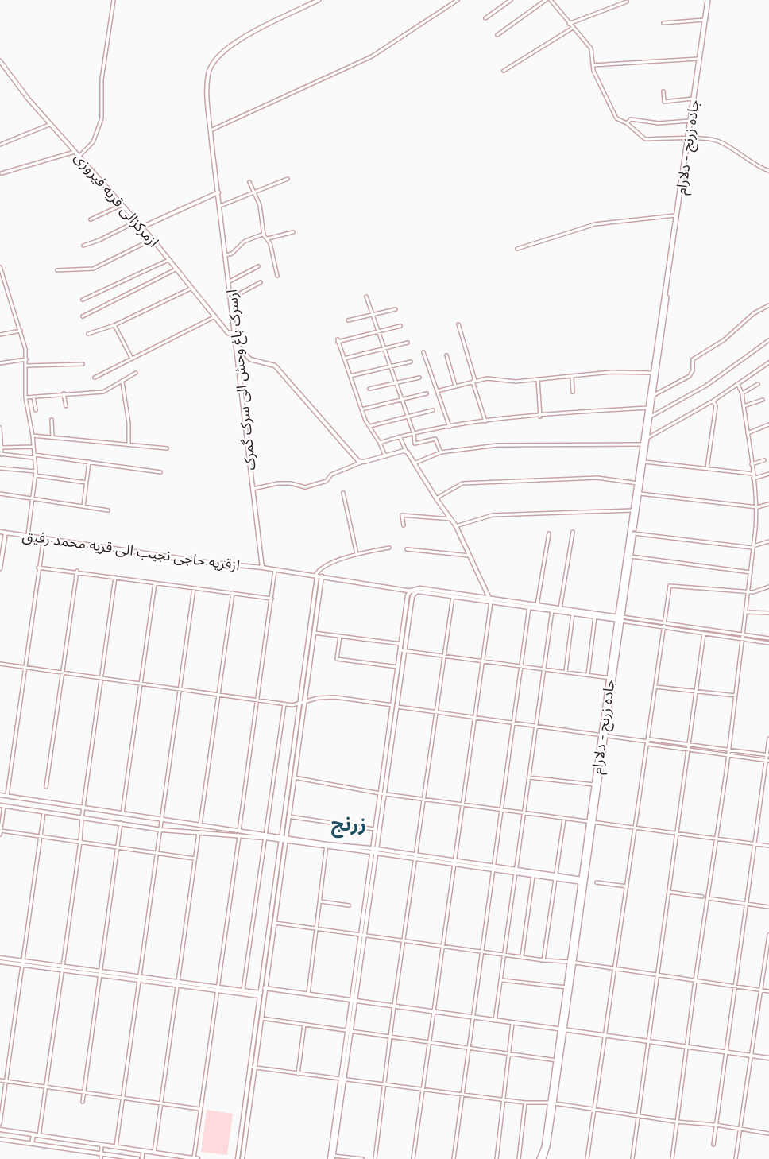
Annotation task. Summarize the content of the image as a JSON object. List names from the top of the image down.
{
  "streets": {
    "highway": ["جاده زرنج - دلارام"],
    "main road": ["ازمرکزالی قریه فیروزی", "ازسرک باغ وحش الی سرک گمرک", "ازقریه حاجی نجیب الی قریه محمد رفیق"]
  },
  "crossings": [
    ["ازمرکزالی قریه فیروزی", "ازسرک باغ وحش الی سرک گمرک"],
    ["ازسرک باغ وحش الی سرک گمرک", "ازقریه حاجی نجیب الی قریه محمد رفیق"]
  ],
  "districts": ["زرنج"]
}
